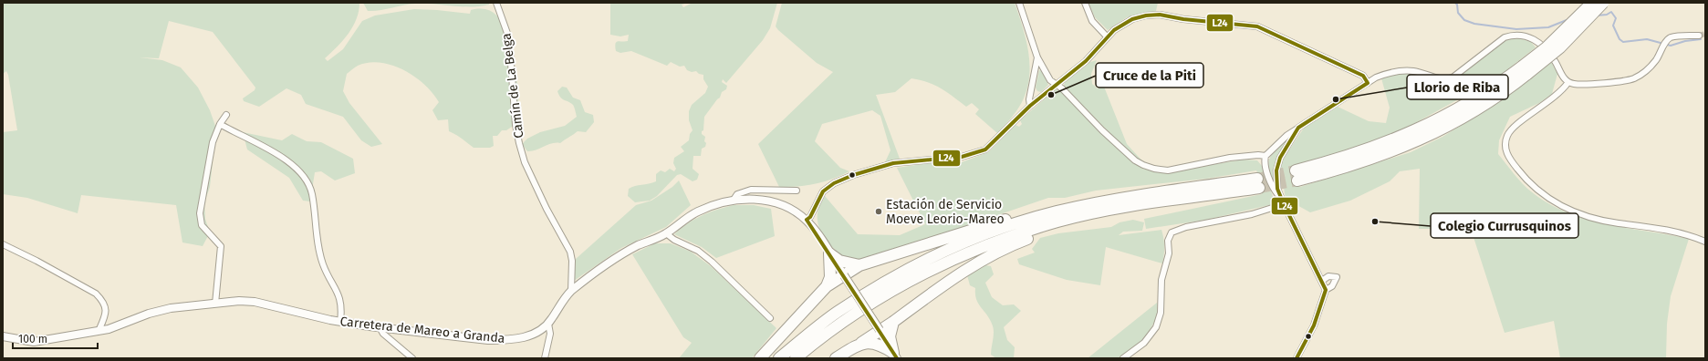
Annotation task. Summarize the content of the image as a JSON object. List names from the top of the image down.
{
  "streets": {
    "street": ["Camín de La Belga", "Carretera de Mareo a Granda"]
  },
  "crossings": [
    ["Camín de La Belga", "Carretera de Mareo a Granda"]
  ],
  "places": [
    "Cruce de la Piti",
    "Llorio de Riba",
    "Estación de Servicio Moeve Leorio-Mareo",
    "Colegio Currusquinos"
  ],
  "lines": ["transit line L24"],
  "scale_bar": "100 m"
}
